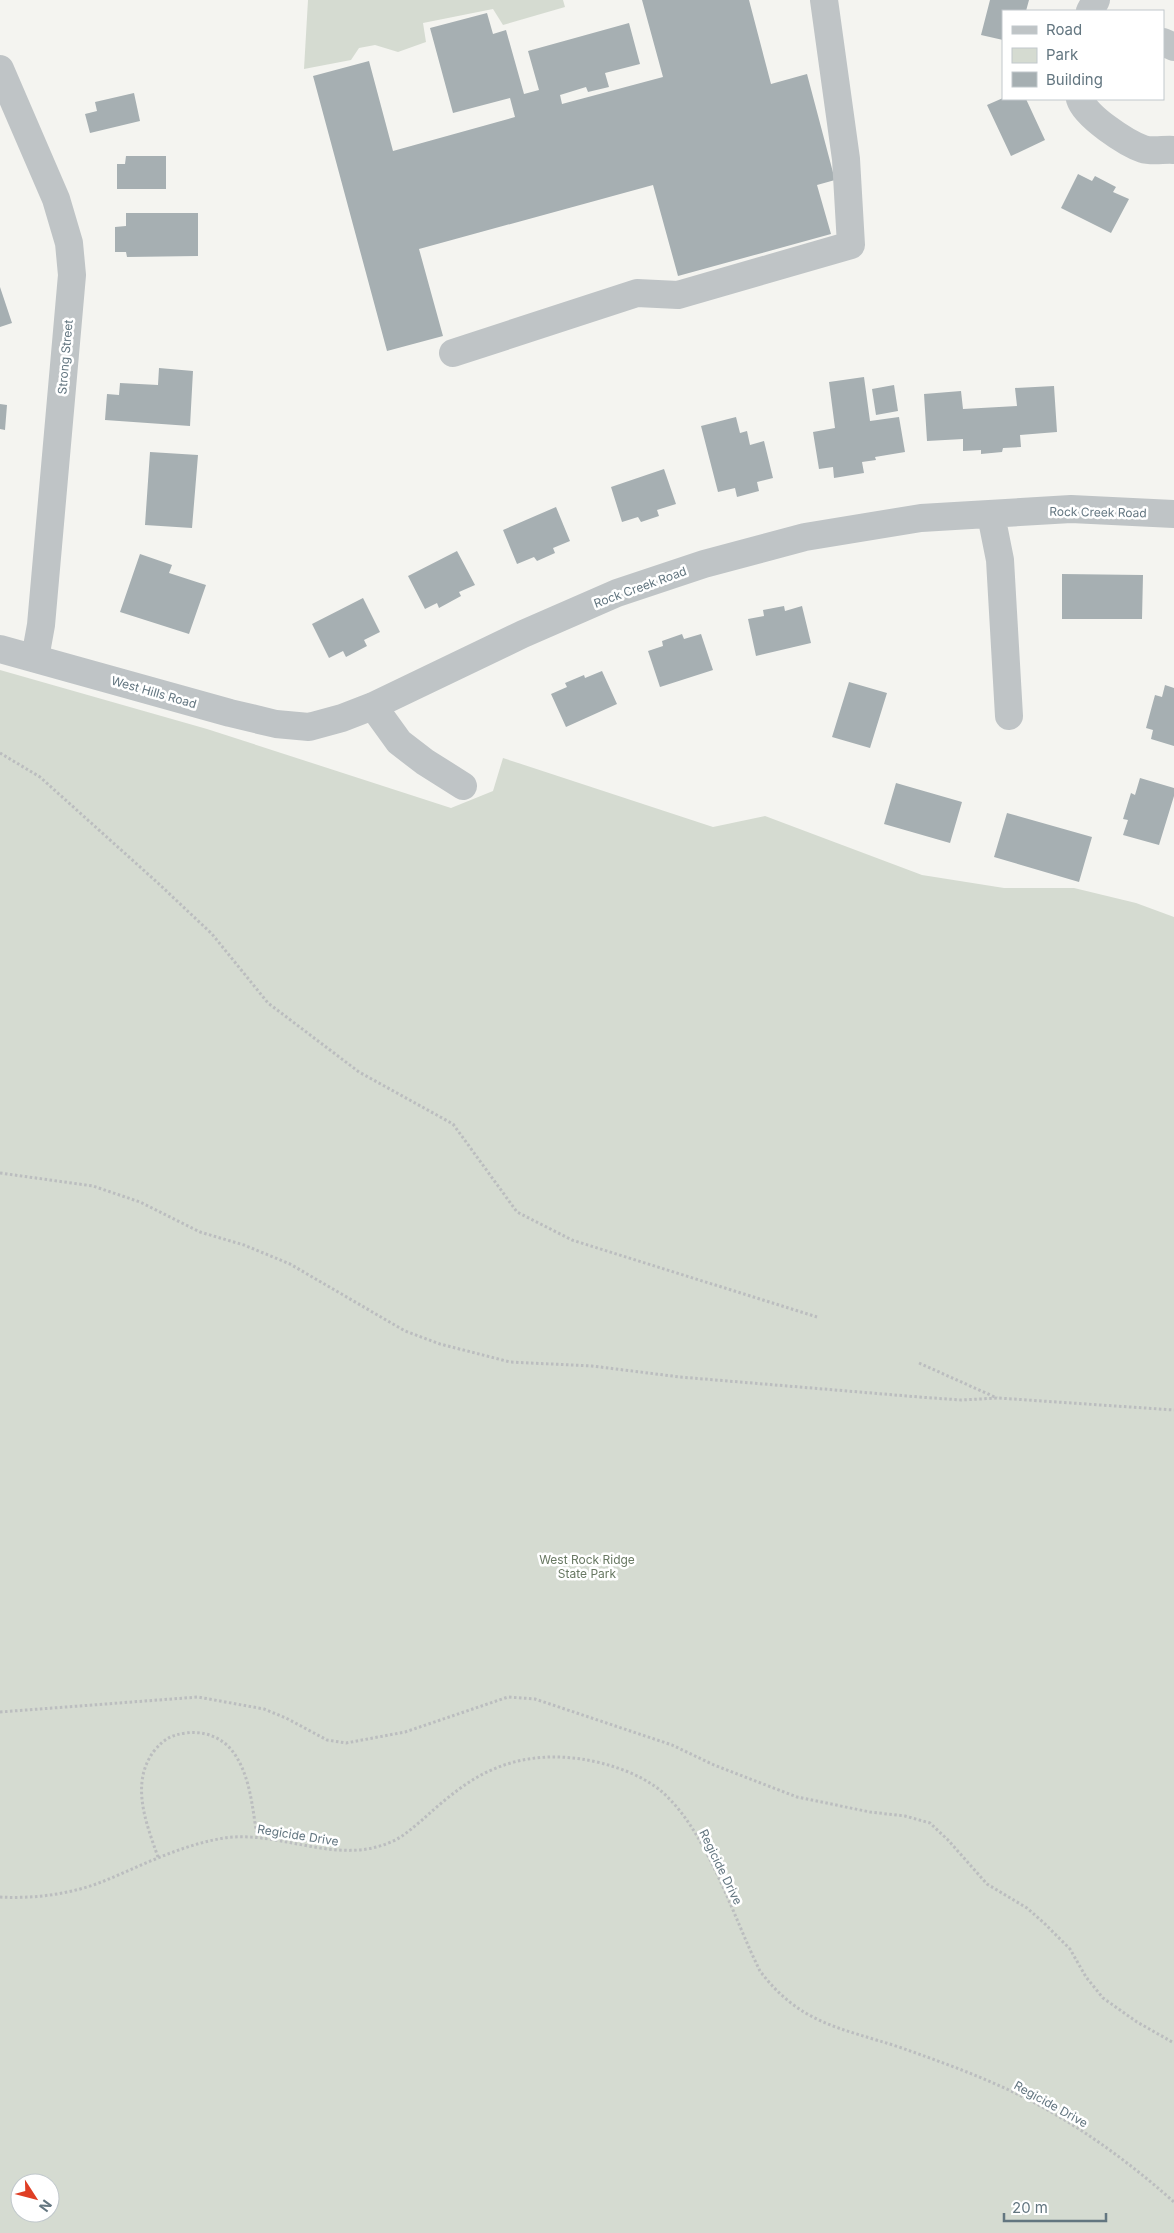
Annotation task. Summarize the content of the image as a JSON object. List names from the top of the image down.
{
  "streets": {
    "street": ["Strong Street", "Rock Creek Road", "West Hills Road"],
    "path": ["Regicide Drive"]
  },
  "crossings": [
    ["Strong Street", "West Hills Road"],
    ["Rock Creek Road", "West Hills Road"]
  ],
  "parks": ["West Rock Ridge State Park"],
  "legend": ["Road", "Park", "Building"],
  "scale_bar": "20 m",
  "north": "bottom right"
}
